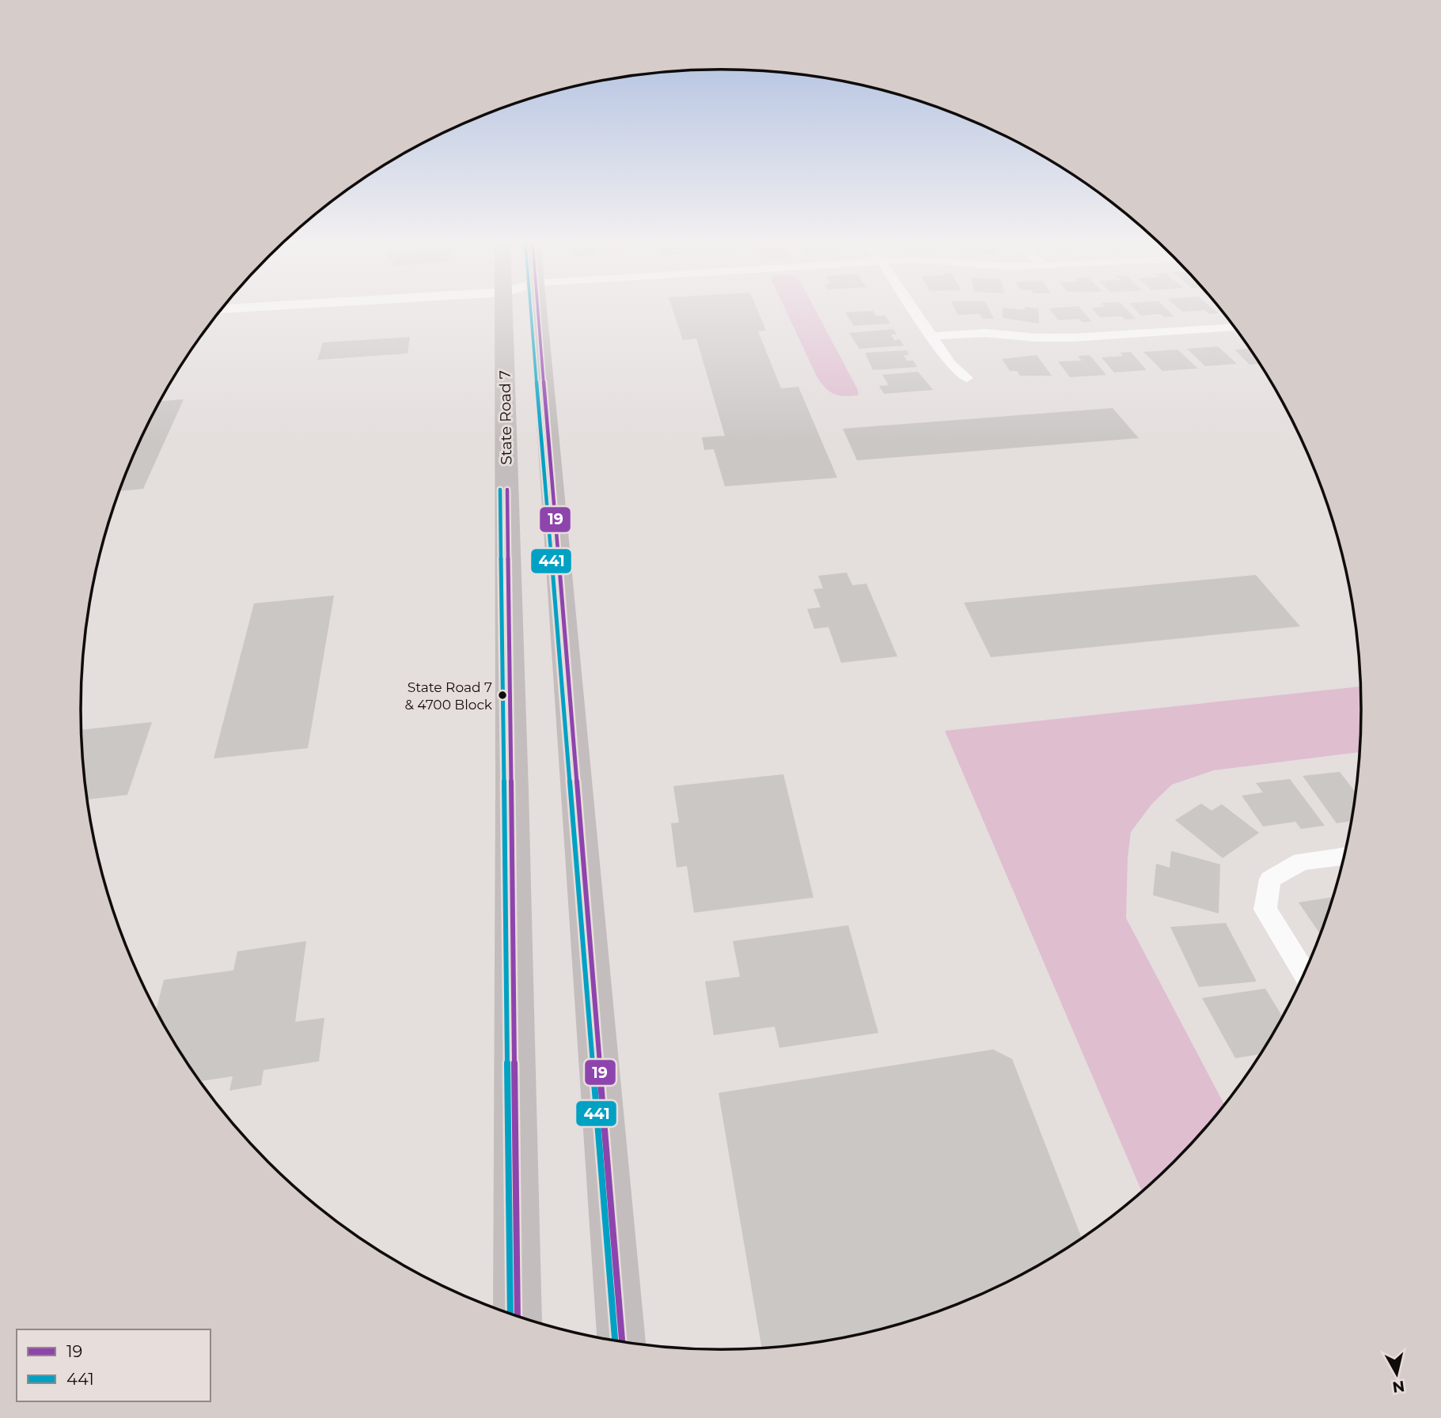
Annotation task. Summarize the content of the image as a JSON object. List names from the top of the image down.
{
  "streets": {
    "main road": ["State Road 7"]
  },
  "places": ["State Road 7 & 4700 Block"],
  "lines": ["transit line 19", "transit line 441"],
  "legend": ["19", "441"],
  "north": "bottom"
}
